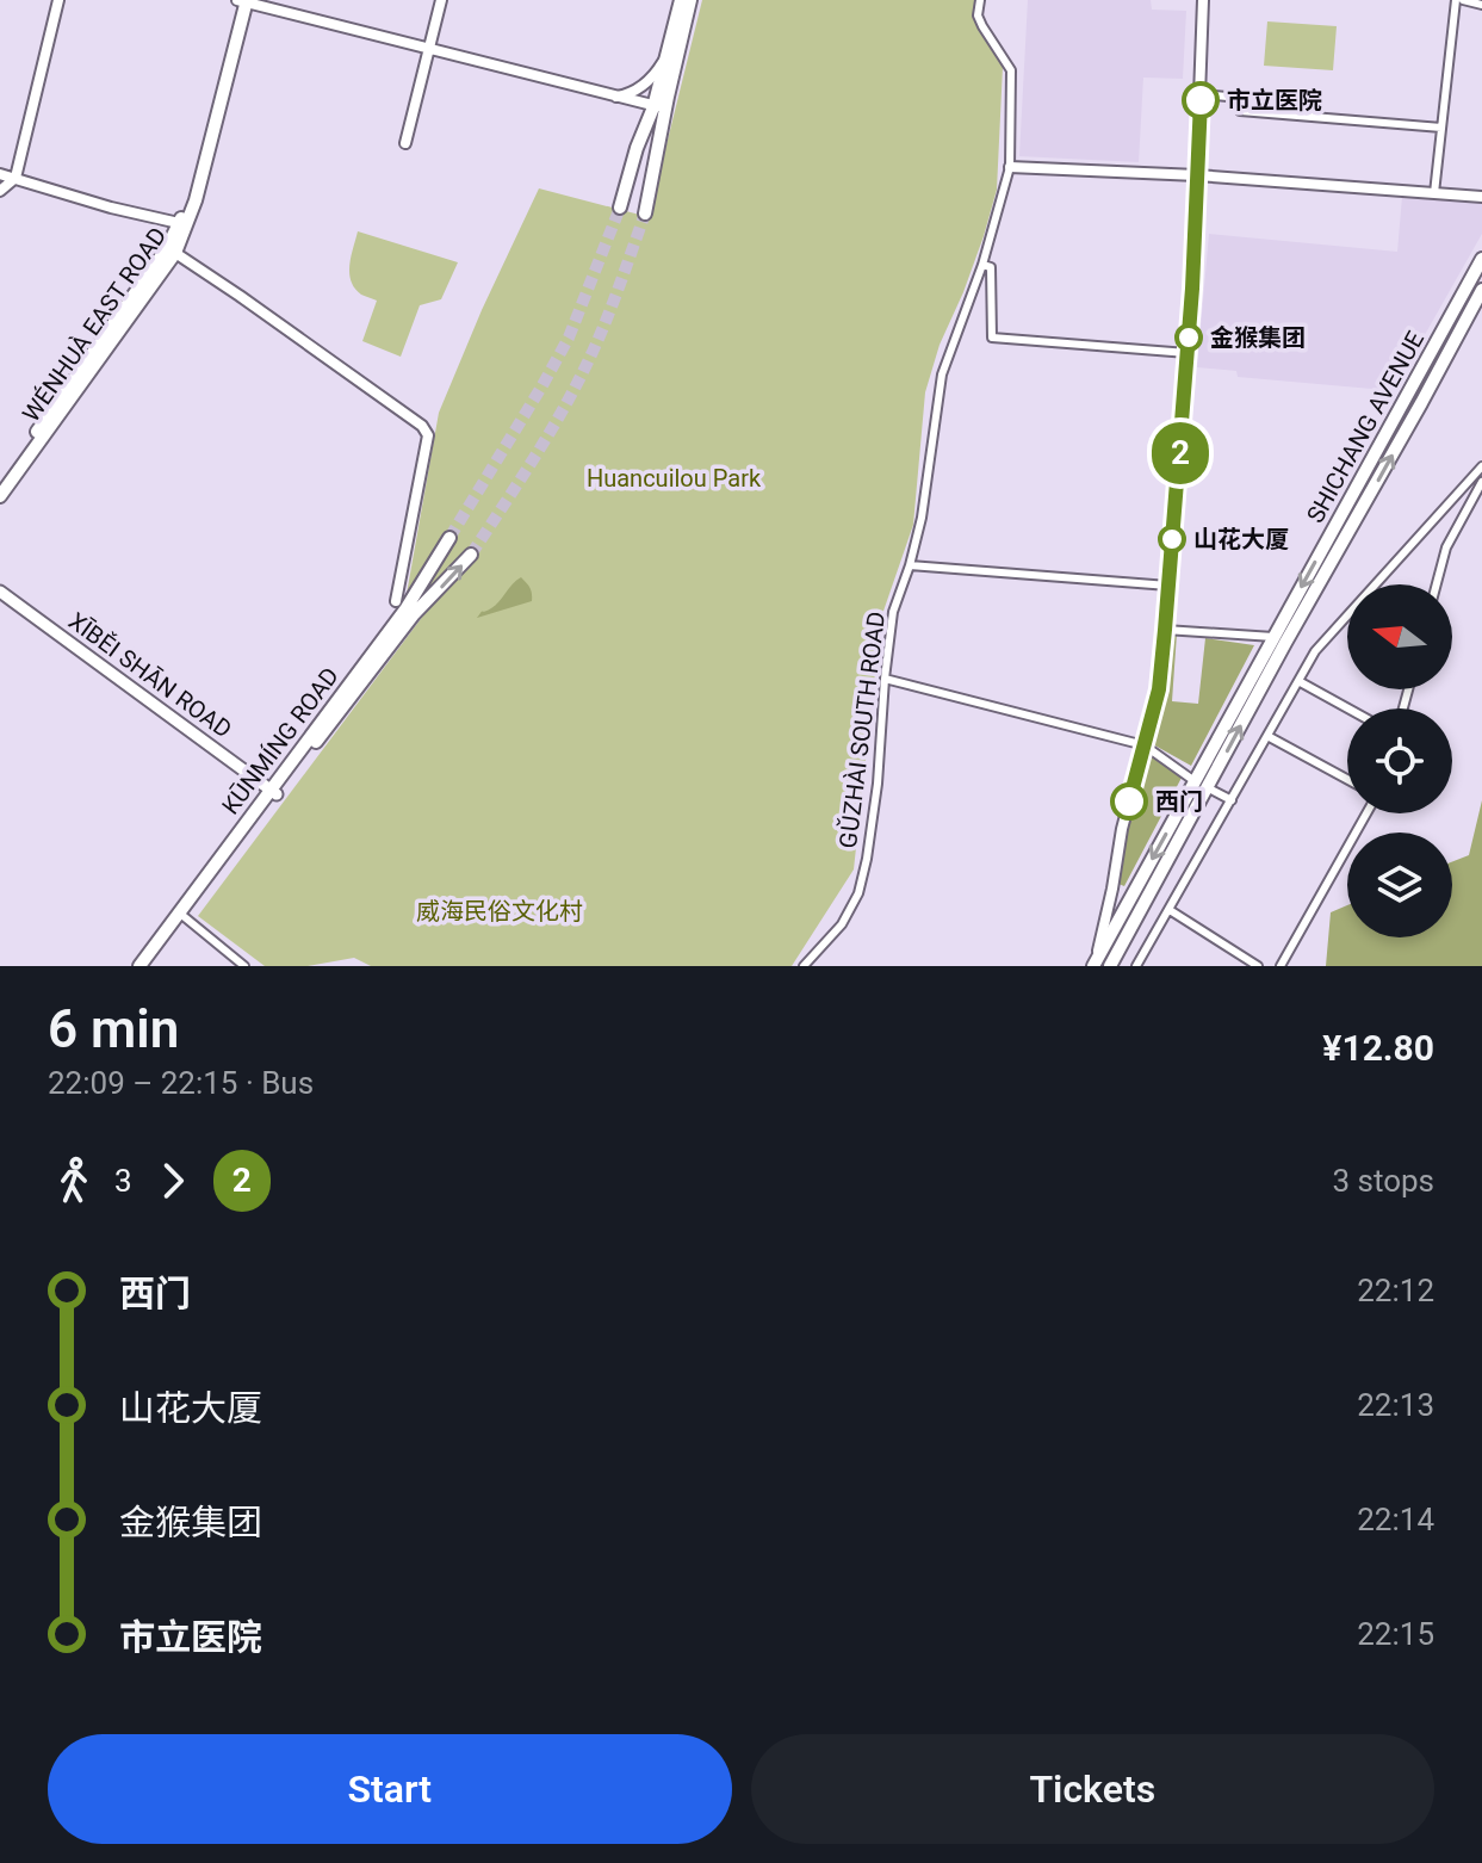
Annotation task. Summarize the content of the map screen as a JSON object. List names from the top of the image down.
{
  "streets": {
    "main road": [
      "WÉNHUÀ EAST ROAD",
      "SHICHANG AVENUE",
      "XĪBĚI SHĀN ROAD",
      "KŪNMÍNG ROAD"
    ],
    "street": ["GǓZHÀI SOUTH ROAD"]
  },
  "crossings": [
    ["XĪBĚI SHĀN ROAD", "KŪNMÍNG ROAD"]
  ],
  "parks": ["Huancuilou Park", "威海民俗文化村"],
  "places": [
    "市立医院",
    "金猴集团",
    "山花大厦",
    "西门"
  ],
  "lines": ["bus line 2"],
  "north": "left",
  "page": {
    "on_map": "2",
    "heading": ["6 min", "22:09 – 22:15 · Bus", "¥12.80"],
    "legs": ["3", "2", "3 stops"],
    "list": [
      {
        "name": "西门",
        "value": "22:12"
      },
      {
        "name": "山花大厦",
        "value": "22:13"
      },
      {
        "name": "金猴集团",
        "value": "22:14"
      },
      {
        "name": "市立医院",
        "value": "22:15"
      }
    ],
    "buttons": ["Start", "Tickets"]
  }
}
